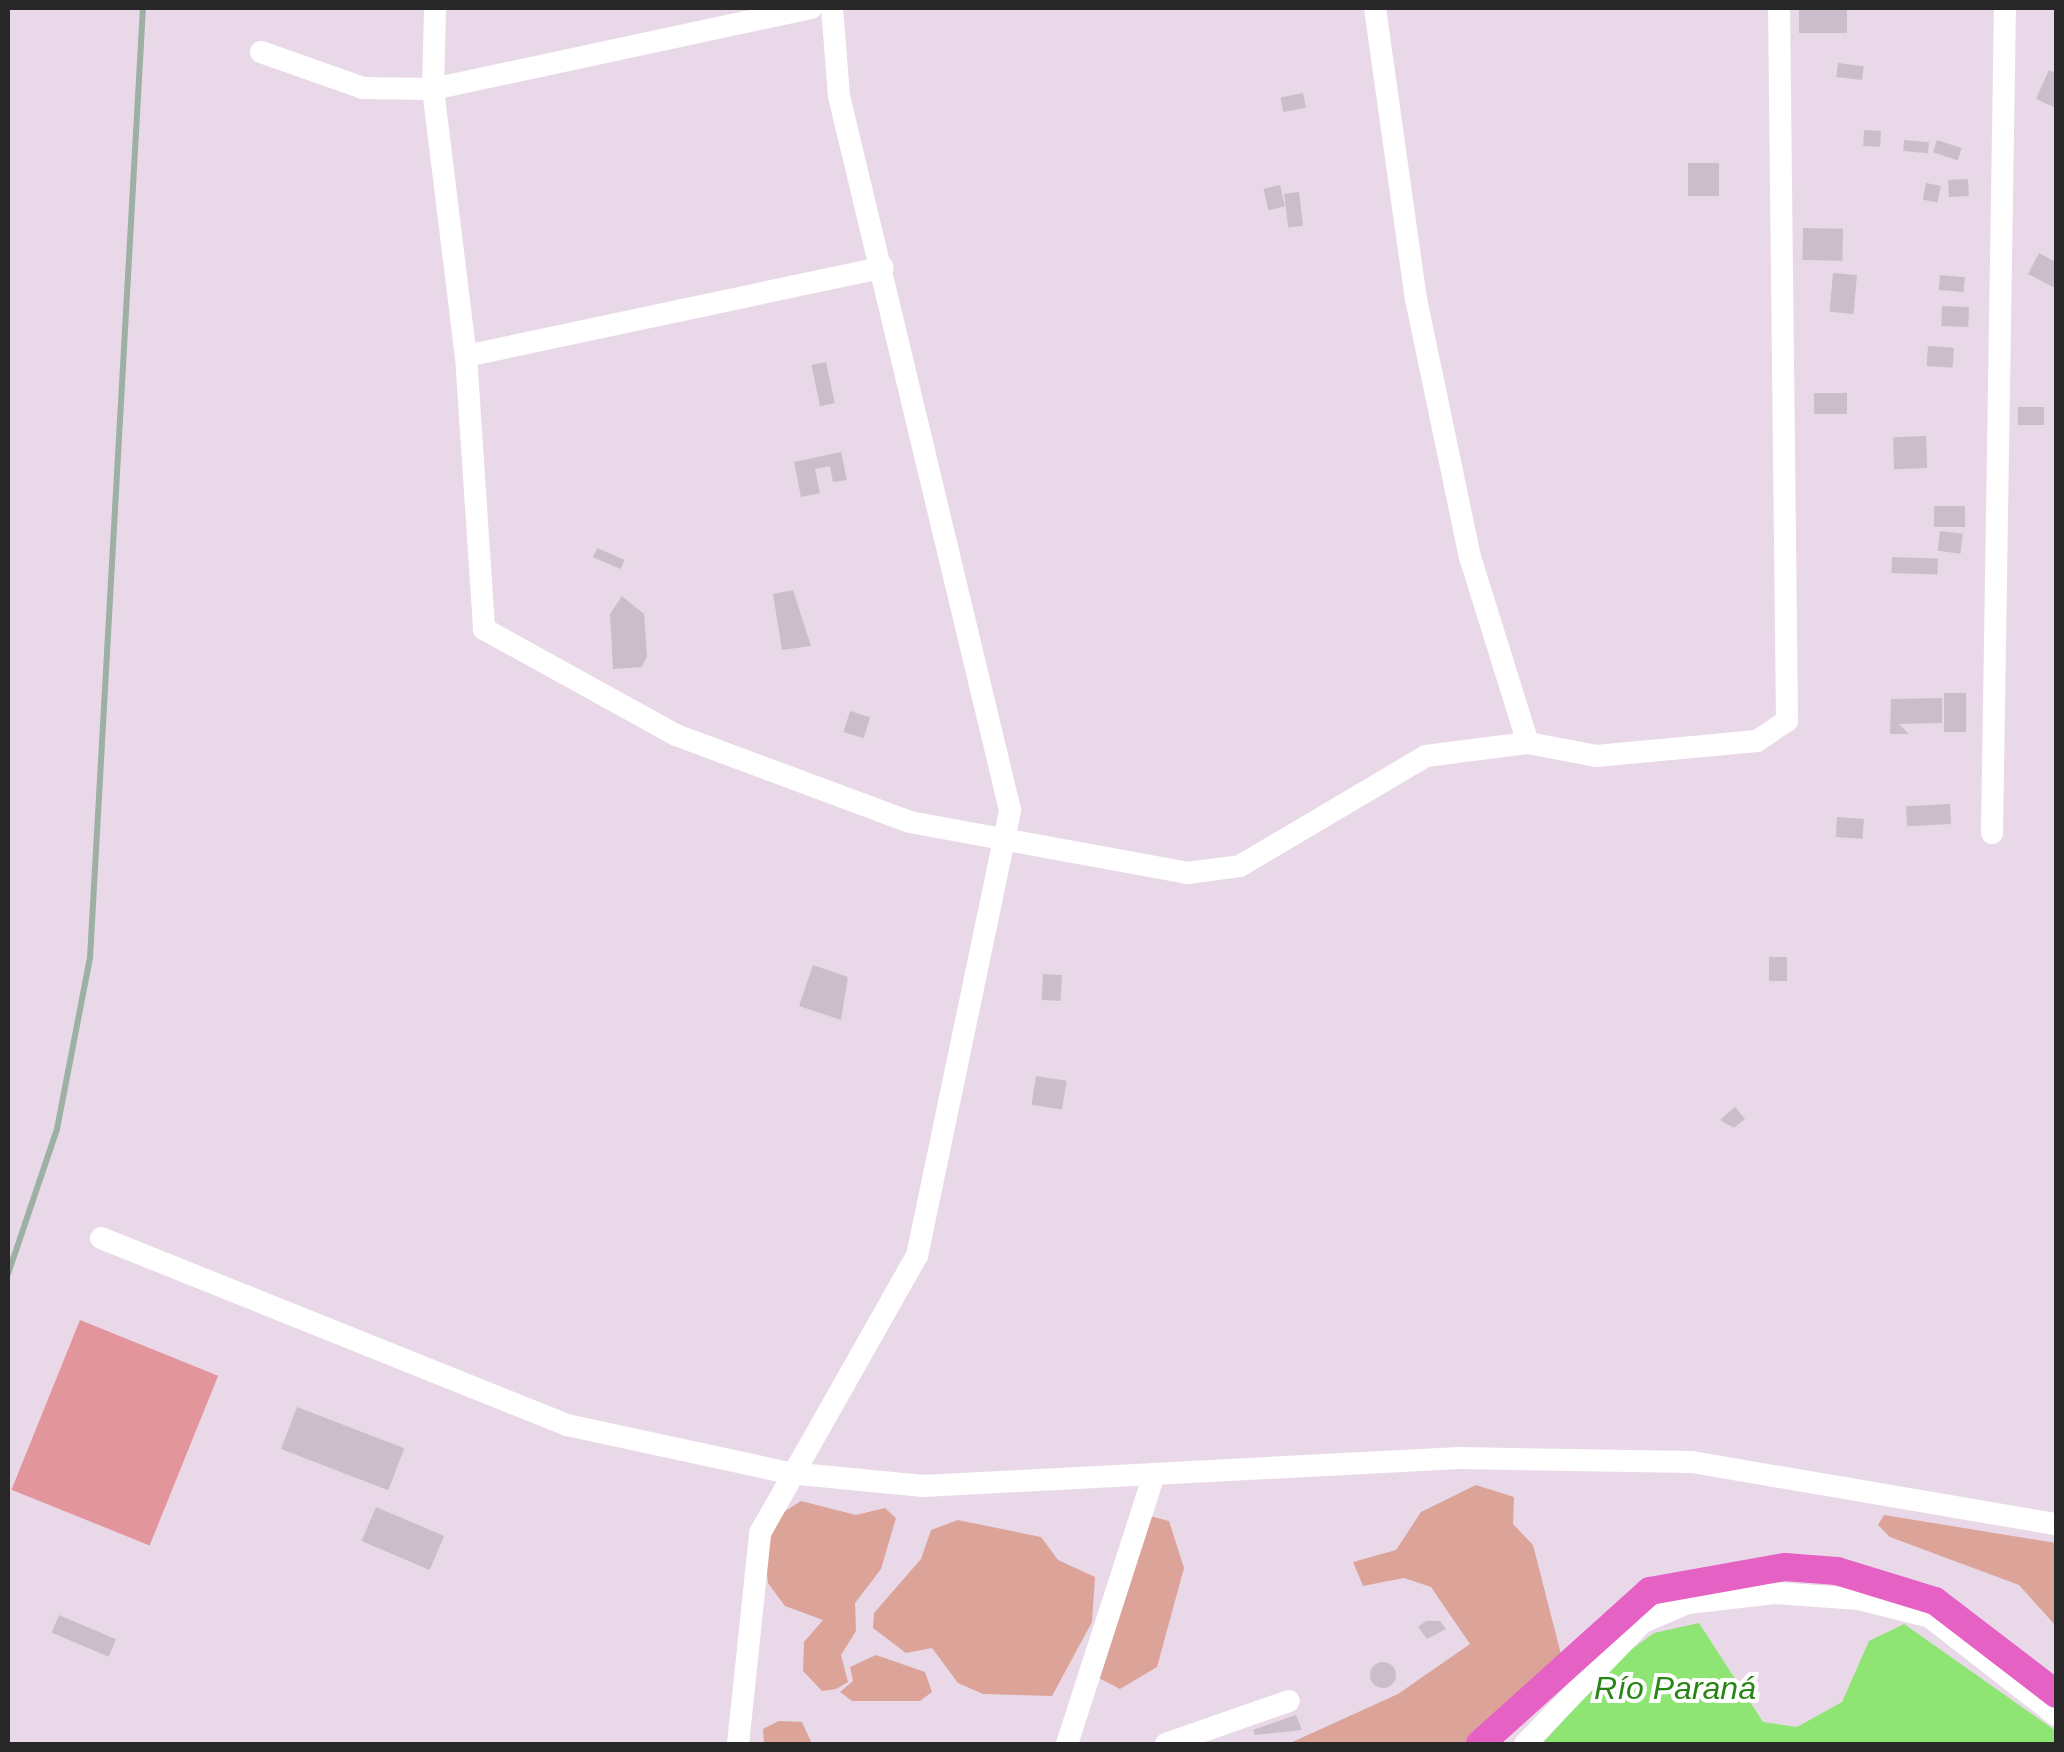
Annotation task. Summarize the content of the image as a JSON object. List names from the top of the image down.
{
  "water": ["Río Paraná"]
}
